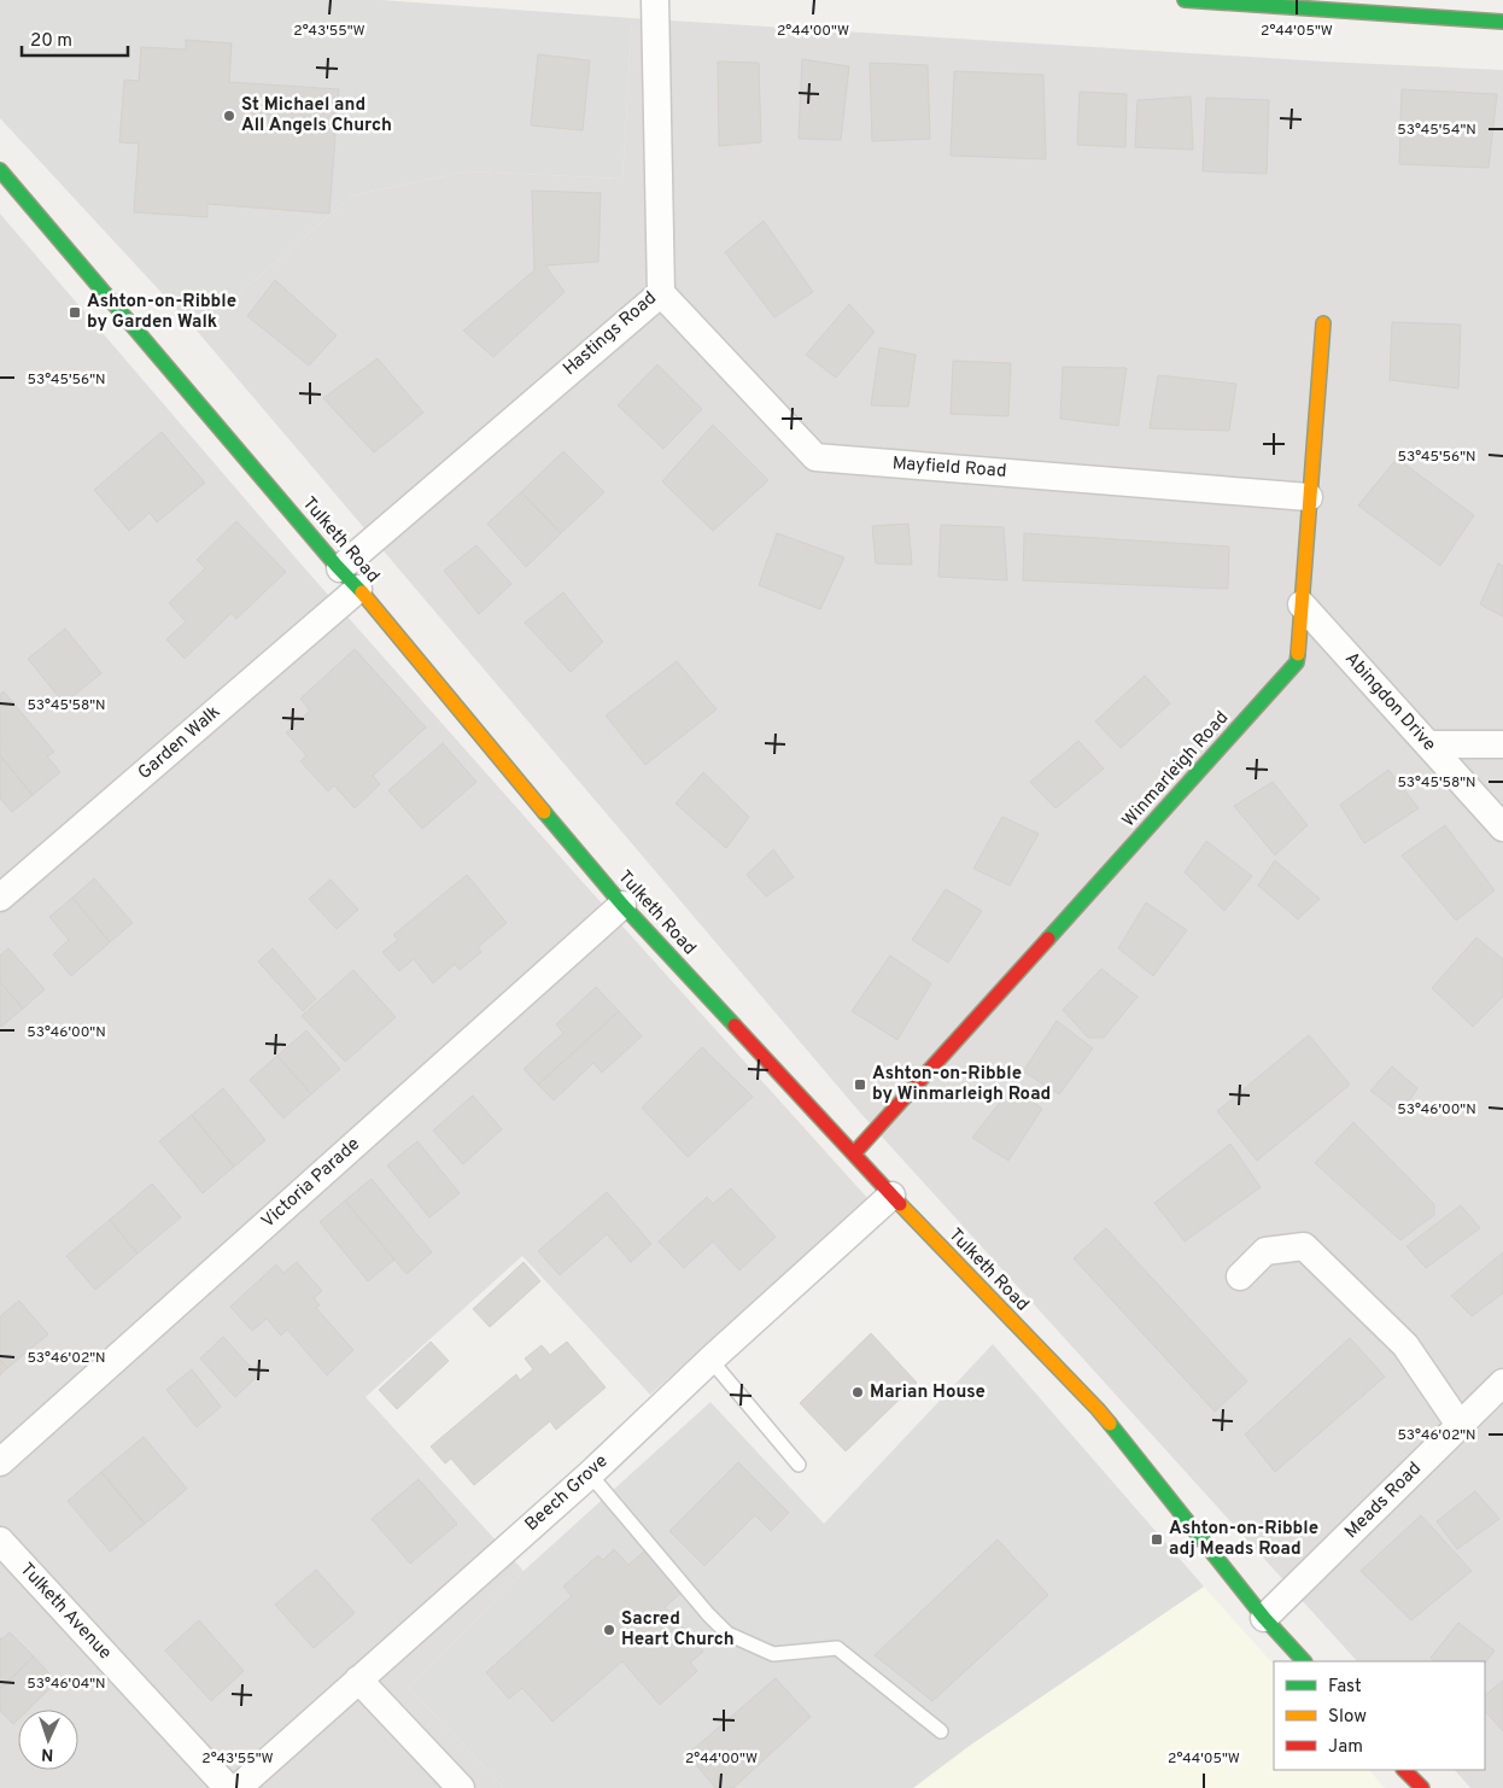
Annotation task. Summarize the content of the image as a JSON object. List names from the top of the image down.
{
  "streets": {
    "main road": ["Tulketh Road", "Winmarleigh Road"],
    "street": [
      "Hastings Road",
      "Mayfield Road",
      "Abingdon Drive",
      "Garden Walk",
      "Victoria Parade",
      "Beech Grove",
      "Meads Road",
      "Tulketh Avenue"
    ]
  },
  "crossings": [
    ["Hastings Road", "Mayfield Road"],
    ["Hastings Road", "Tulketh Road"],
    ["Mayfield Road", "Winmarleigh Road"],
    ["Tulketh Road", "Garden Walk"],
    ["Tulketh Road", "Winmarleigh Road"],
    ["Tulketh Road", "Victoria Parade"],
    ["Tulketh Road", "Beech Grove"],
    ["Tulketh Road", "Meads Road"],
    ["Abingdon Drive", "Winmarleigh Road"]
  ],
  "places": {
    "other": ["St Michael and All Angels Church", "Marian House", "Sacred Heart Church"],
    "transit": ["Ashton-on-Ribble by Garden Walk", "Ashton-on-Ribble by Winmarleigh Road", "Ashton-on-Ribble adj Meads Road"]
  },
  "legend": ["Fast", "Slow", "Jam"],
  "scale_bar": "20 m",
  "north": "bottom",
  "coordinates": [
    "2°43'55\"W",
    "2°44'00\"W",
    "2°44'05\"W",
    "53°45'54\"N",
    "53°45'56\"N",
    "53°45'58\"N",
    "53°46'00\"N",
    "53°46'02\"N",
    "53°46'04\"N"
  ]
}
